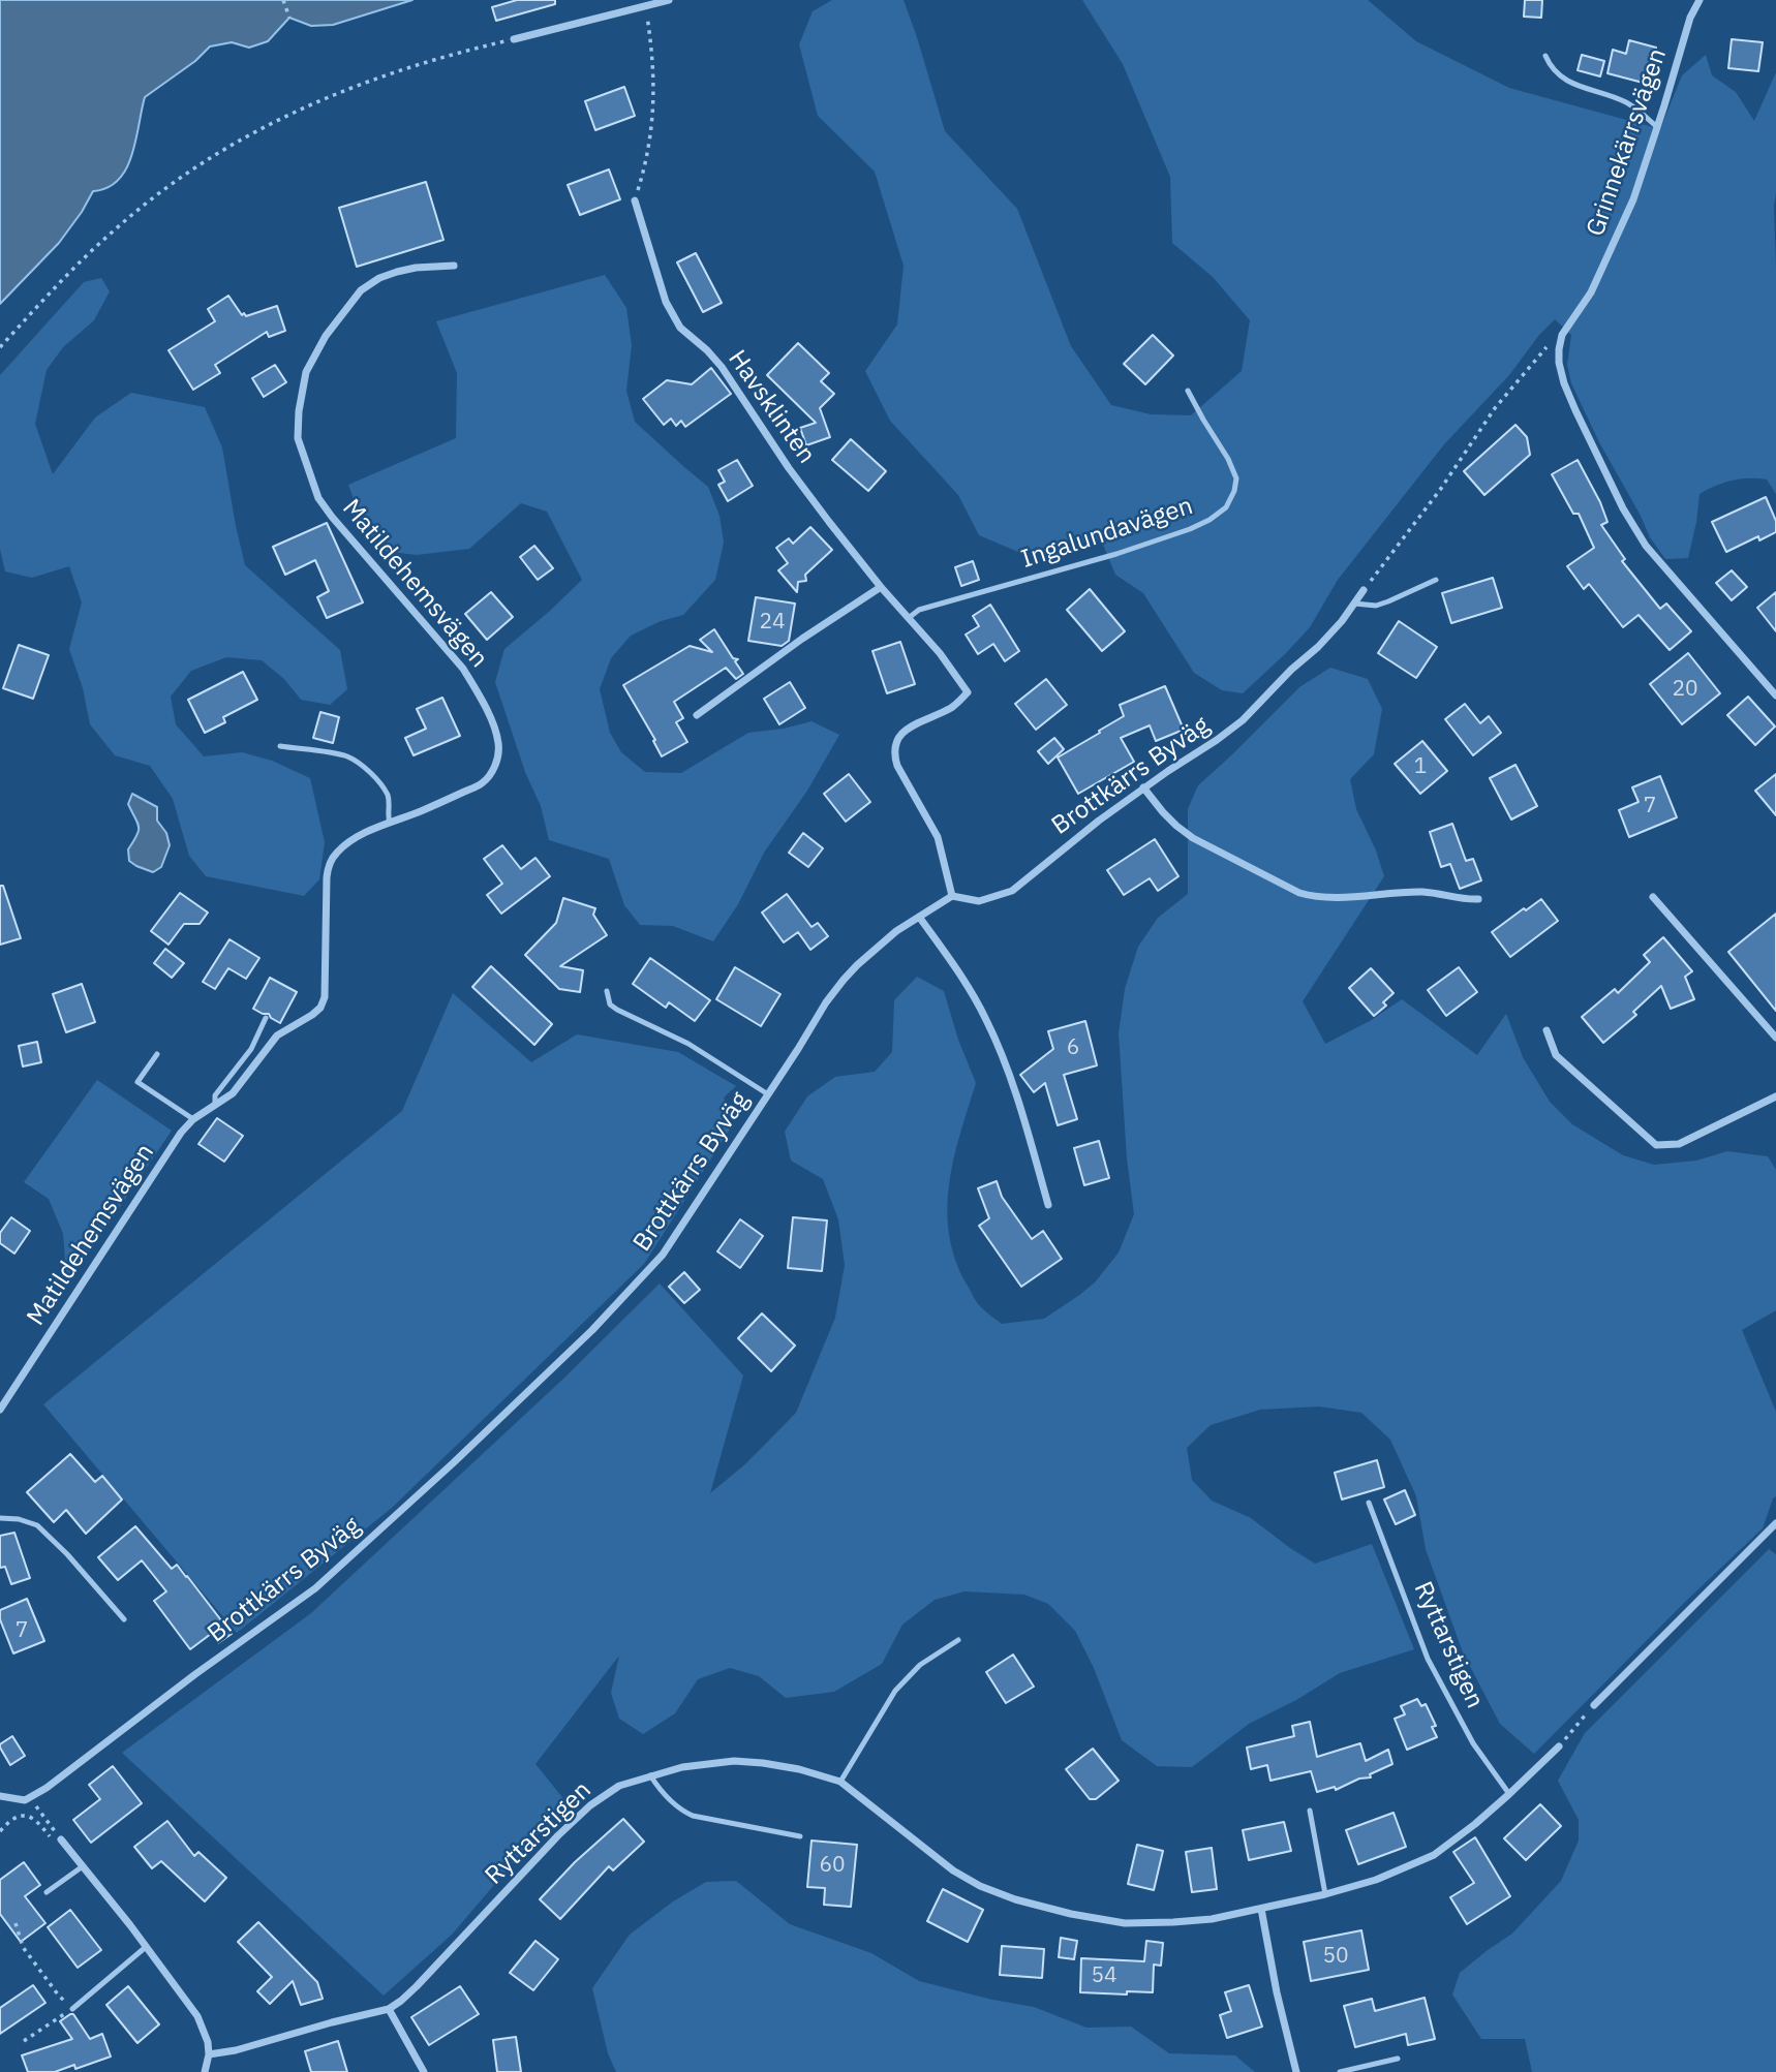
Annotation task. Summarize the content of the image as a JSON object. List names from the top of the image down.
{
  "streets": {
    "street": [
      "Grinnekärrsvägen",
      "Havsklinten",
      "Matildehemsvägen",
      "Brottkärrs Byväg",
      "Ryttarstigen"
    ],
    "lane": ["Ingalundavägen"]
  },
  "crossings": [
    ["Havsklinten", "Ingalundavägen"],
    ["Havsklinten", "Brottkärrs Byväg"]
  ],
  "house_numbers": [
    "24",
    "20",
    "1",
    "7",
    "6",
    "7",
    "60",
    "50",
    "54"
  ]
}
